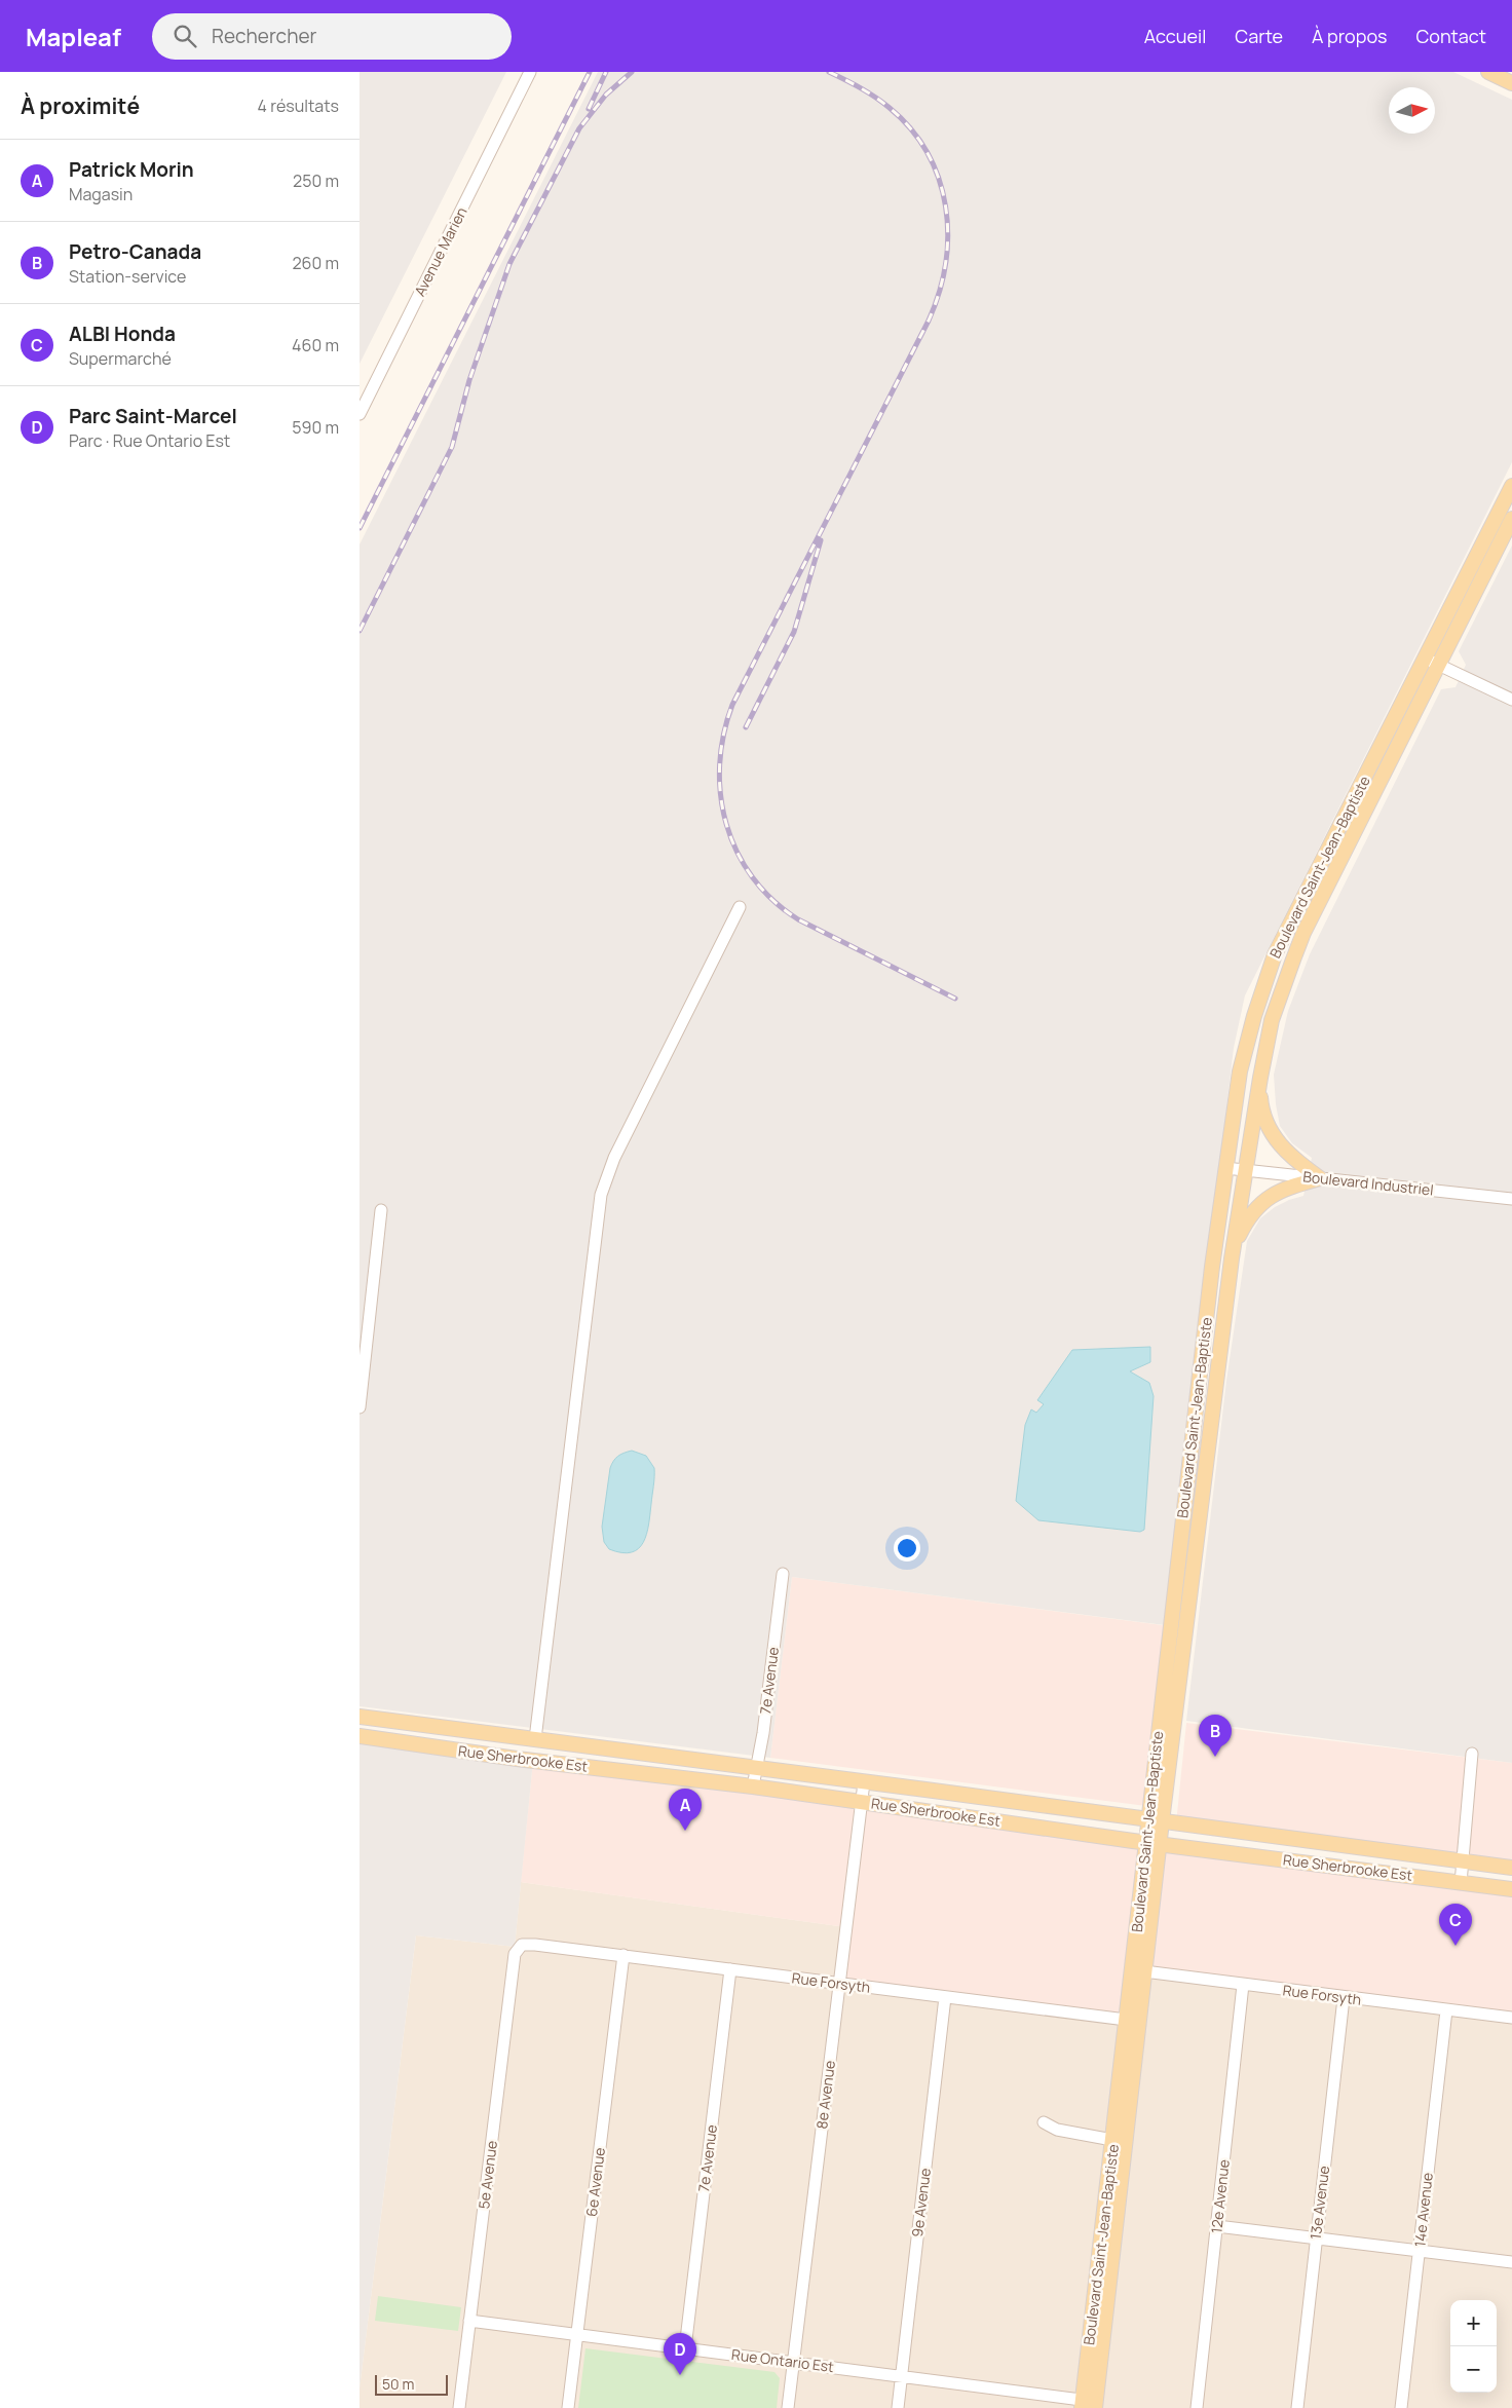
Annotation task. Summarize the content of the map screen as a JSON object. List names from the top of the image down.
{
  "streets": {
    "main road": ["Boulevard Saint-Jean-Baptiste", "Rue Sherbrooke Est"],
    "street": [
      "Avenue Marien",
      "Boulevard Industriel",
      "7e Avenue",
      "Rue Forsyth",
      "8e Avenue",
      "5e Avenue",
      "6e Avenue",
      "12e Avenue",
      "9e Avenue",
      "13e Avenue",
      "14e Avenue",
      "Rue Ontario Est"
    ]
  },
  "crossings": [
    ["Boulevard Saint-Jean-Baptiste", "Boulevard Industriel"],
    ["Boulevard Saint-Jean-Baptiste", "Rue Sherbrooke Est"],
    ["Boulevard Saint-Jean-Baptiste", "Rue Forsyth"],
    ["Boulevard Saint-Jean-Baptiste", "Rue Ontario Est"],
    ["7e Avenue", "Rue Sherbrooke Est"],
    ["7e Avenue", "Rue Forsyth"],
    ["7e Avenue", "Rue Ontario Est"],
    ["Rue Sherbrooke Est", "8e Avenue"],
    ["Rue Forsyth", "8e Avenue"],
    ["Rue Forsyth", "5e Avenue"],
    ["Rue Forsyth", "6e Avenue"],
    ["Rue Forsyth", "12e Avenue"],
    ["Rue Forsyth", "9e Avenue"],
    ["Rue Forsyth", "13e Avenue"],
    ["Rue Forsyth", "14e Avenue"],
    ["8e Avenue", "Rue Ontario Est"],
    ["5e Avenue", "Rue Ontario Est"],
    ["6e Avenue", "Rue Ontario Est"],
    ["9e Avenue", "Rue Ontario Est"]
  ],
  "scale_bar": "50 m",
  "north": "right",
  "page": {
    "header": "Mapleaf",
    "search": "Rechercher",
    "nav": [
      "Accueil",
      "Carte",
      "À propos",
      "Contact"
    ],
    "heading": ["À proximité", "4 résultats"],
    "list": [
      {
        "mark": "A",
        "name": "Patrick Morin",
        "note": "Magasin",
        "value": "250 m"
      },
      {
        "mark": "B",
        "name": "Petro-Canada",
        "note": "Station-service",
        "value": "260 m"
      },
      {
        "mark": "C",
        "name": "ALBI Honda",
        "note": "Supermarché",
        "value": "460 m"
      },
      {
        "mark": "D",
        "name": "Parc Saint-Marcel",
        "note": "Parc · Rue Ontario Est",
        "value": "590 m"
      }
    ],
    "pins": [
      "B",
      "A",
      "C",
      "D"
    ],
    "map_buttons": ["+", "−"],
    "scale": "50 m"
  }
}
